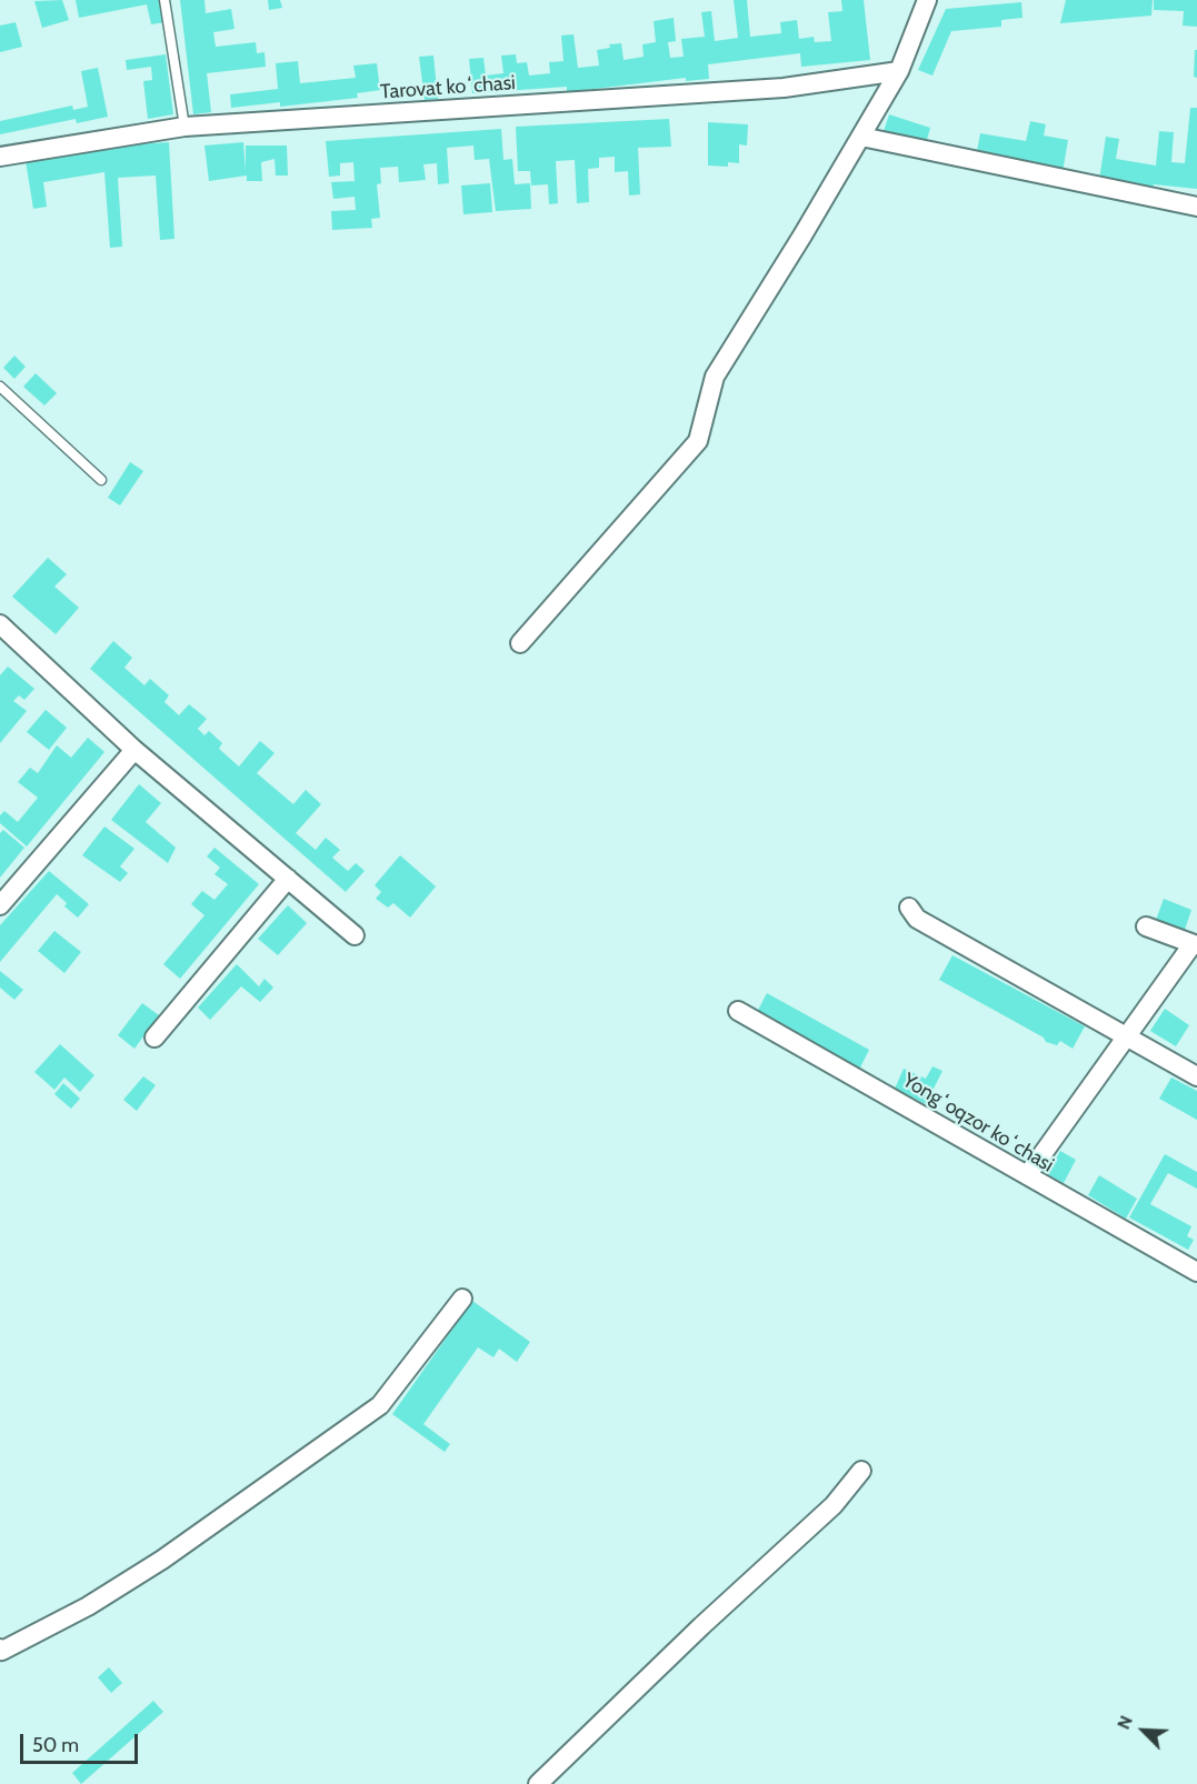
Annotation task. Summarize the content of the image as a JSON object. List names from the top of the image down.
{
  "streets": {
    "street": ["Tarovat koʻchasi", "Yongʻoqzor koʻchasi"]
  },
  "scale_bar": "50 m",
  "north": "top left"
}
